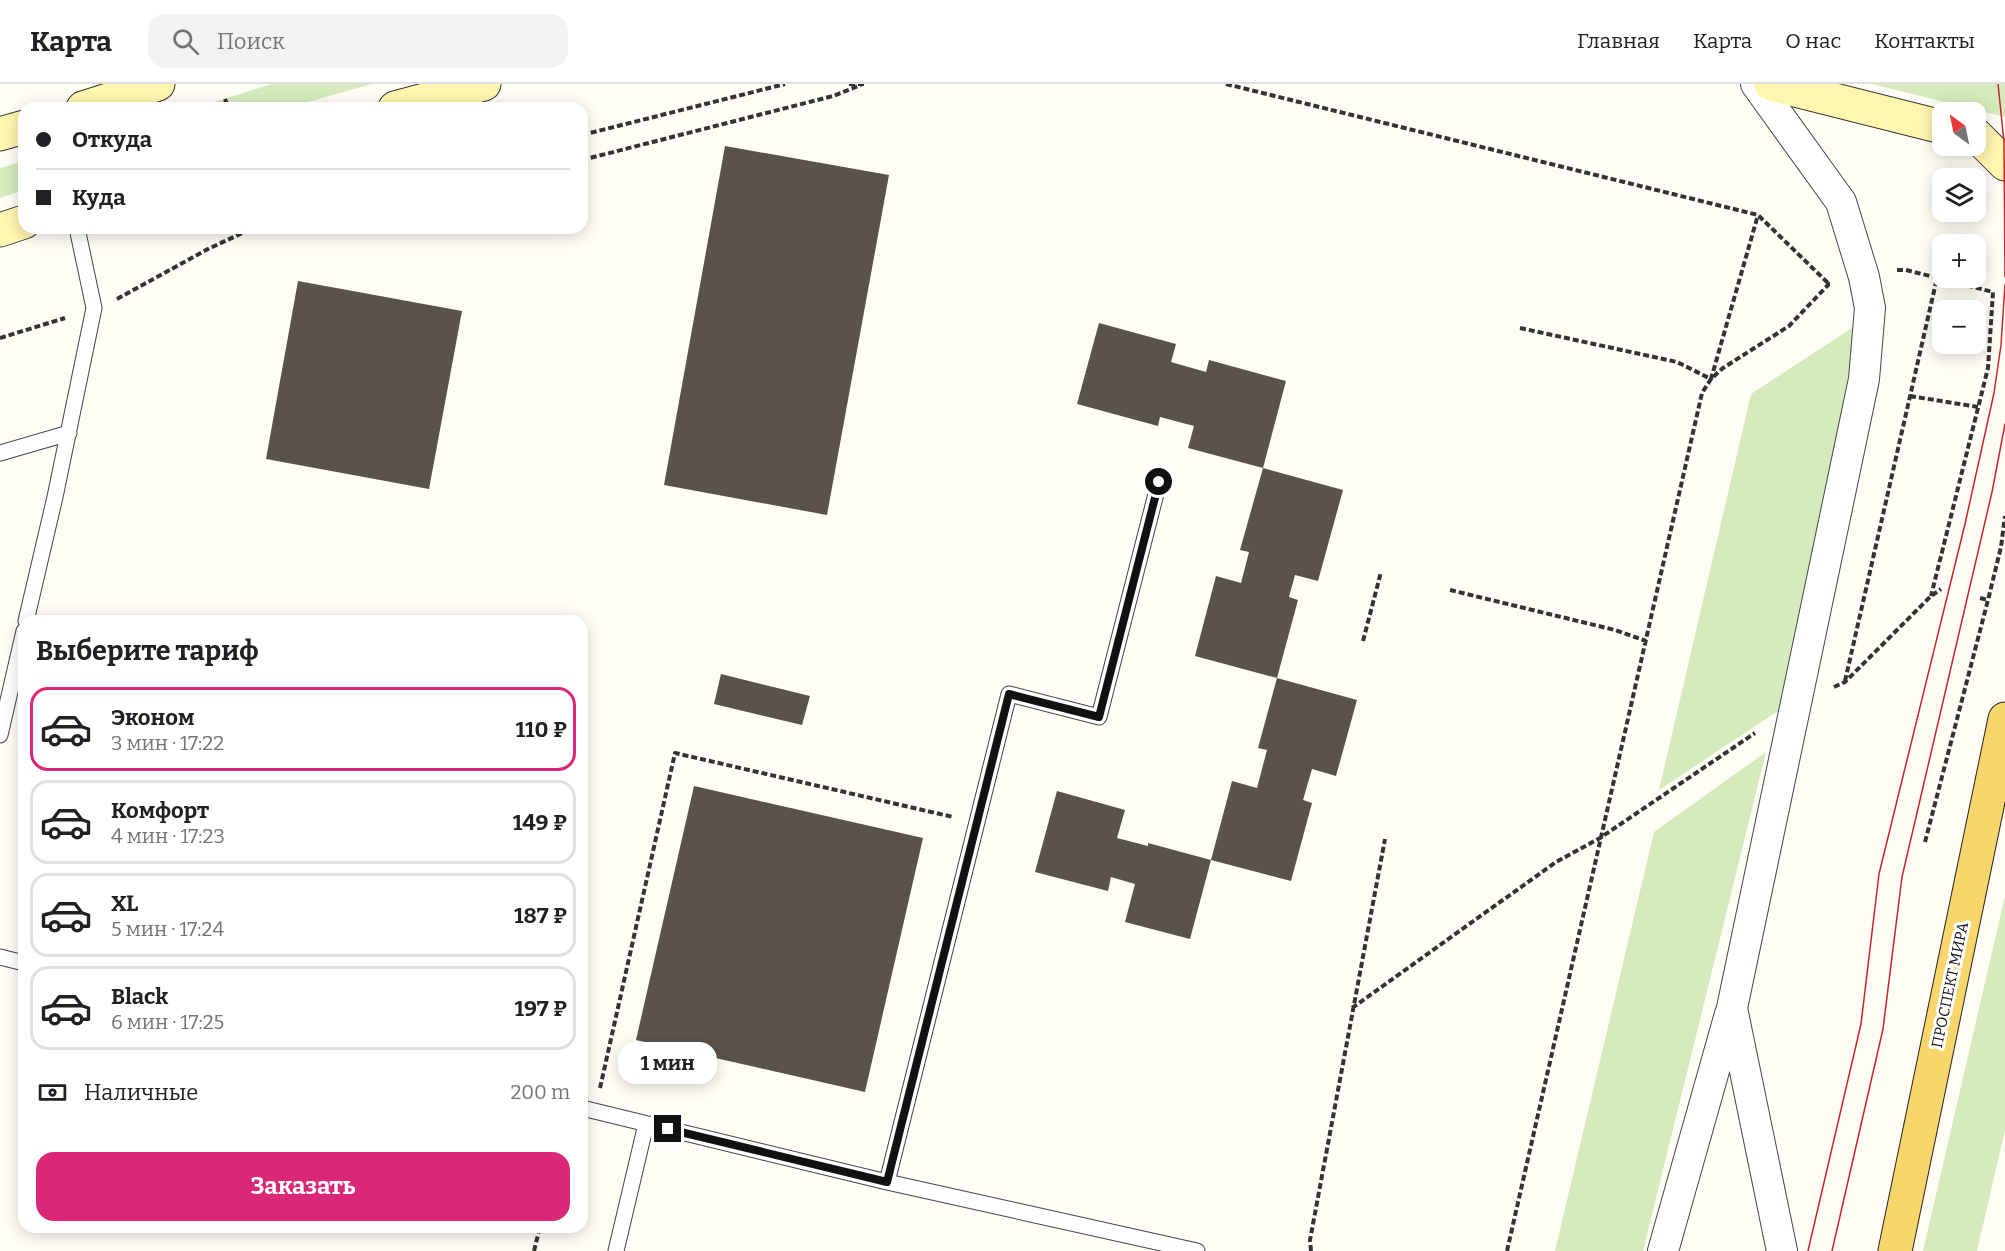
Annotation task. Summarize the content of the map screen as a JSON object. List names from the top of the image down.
{
  "streets": {
    "main road": ["ПРОСПЕКТ МИРА"]
  },
  "north": "top left",
  "page": {
    "header": "Карта",
    "search": "Поиск",
    "nav": [
      "Главная",
      "Карта",
      "О нас",
      "Контакты"
    ],
    "map_buttons": ["+", "−"],
    "banner": ["Откуда", "Куда"],
    "heading": "Выберите тариф",
    "list": [
      {
        "name": "Эконом",
        "note": "3 мин · 17:22",
        "value": "110 ₽"
      },
      {
        "name": "Комфорт",
        "note": "4 мин · 17:23",
        "value": "149 ₽"
      },
      {
        "name": "XL",
        "note": "5 мин · 17:24",
        "value": "187 ₽"
      },
      {
        "name": "Black",
        "note": "6 мин · 17:25",
        "value": "197 ₽"
      }
    ],
    "bubble": "1 мин",
    "pay": ["Наличные", "200 m"],
    "buttons": "Заказать"
  }
}
